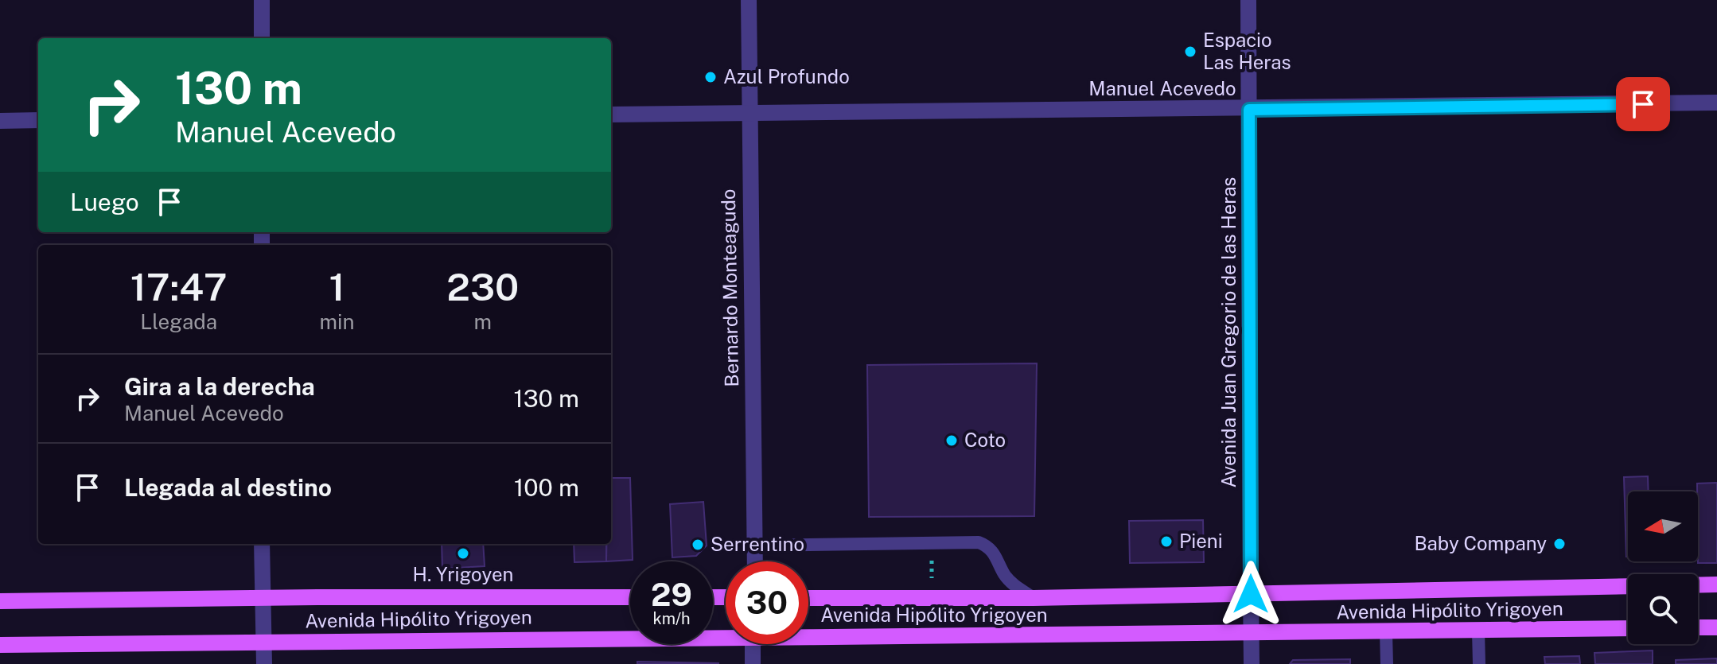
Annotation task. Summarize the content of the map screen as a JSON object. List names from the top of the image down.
{
  "streets": {
    "main road": ["Avenida Hipólito Yrigoyen"],
    "street": ["Manuel Acevedo", "Bernardo Monteagudo", "Avenida Juan Gregorio de las Heras"]
  },
  "crossings": [
    ["Manuel Acevedo", "Bernardo Monteagudo"],
    ["Manuel Acevedo", "Avenida Juan Gregorio de las Heras"],
    ["Avenida Juan Gregorio de las Heras", "Avenida Hipólito Yrigoyen"]
  ],
  "places": [
    "Espacio Las Heras",
    "Azul Profundo",
    "Coto",
    "Pieni",
    "Baby Company",
    "Serrentino",
    "H. Yrigoyen"
  ],
  "north": "left",
  "page": {
    "turn": ["130 m", "Manuel Acevedo"],
    "then": "Luego",
    "eta": [
      "17:47",
      "Llegada",
      "1",
      "min",
      "230",
      "m"
    ],
    "list": [
      {
        "name": "Gira a la derecha",
        "note": "Manuel Acevedo",
        "value": "130 m"
      },
      {
        "name": "Llegada al destino",
        "value": "100 m"
      }
    ],
    "speed": "29 km/h",
    "limit": "30"
  }
}
